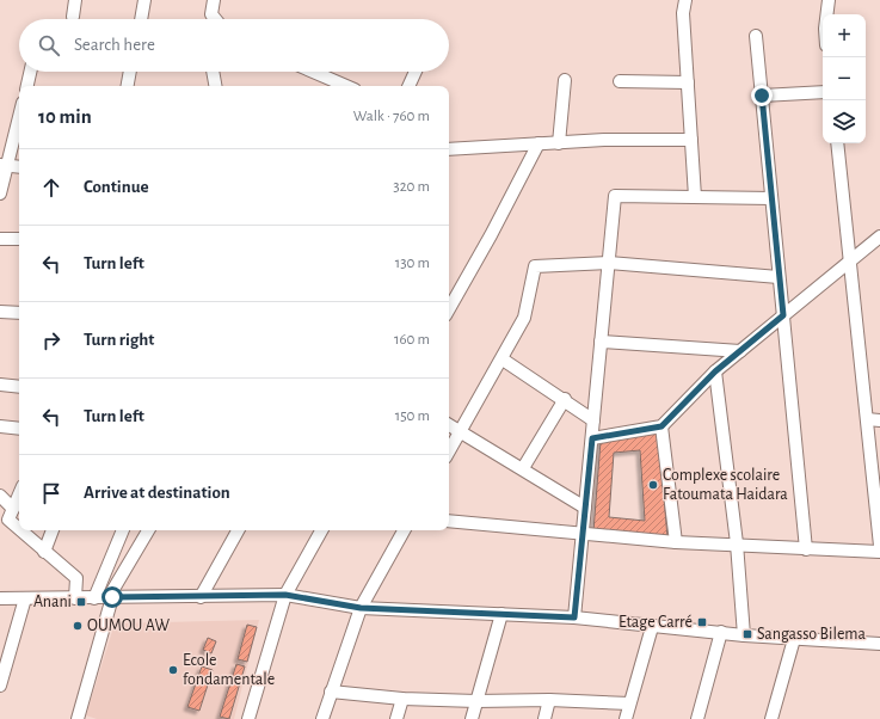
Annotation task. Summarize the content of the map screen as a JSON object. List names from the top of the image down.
{
  "places": {
    "other": ["Complexe scolaire Fatoumata Haidara", "OUMOU AW", "Ecole fondamentale"],
    "transit": ["Anani", "Etage Carré", "Sangasso Bilema"]
  },
  "page": {
    "map_buttons": ["+", "−"],
    "search": "Search here",
    "heading": ["10 min", "Walk · 760 m"],
    "list": [
      ["Continue", "320 m"],
      ["Turn left", "130 m"],
      ["Turn right", "160 m"],
      ["Turn left", "150 m"],
      "Arrive at destination"
    ]
  }
}
